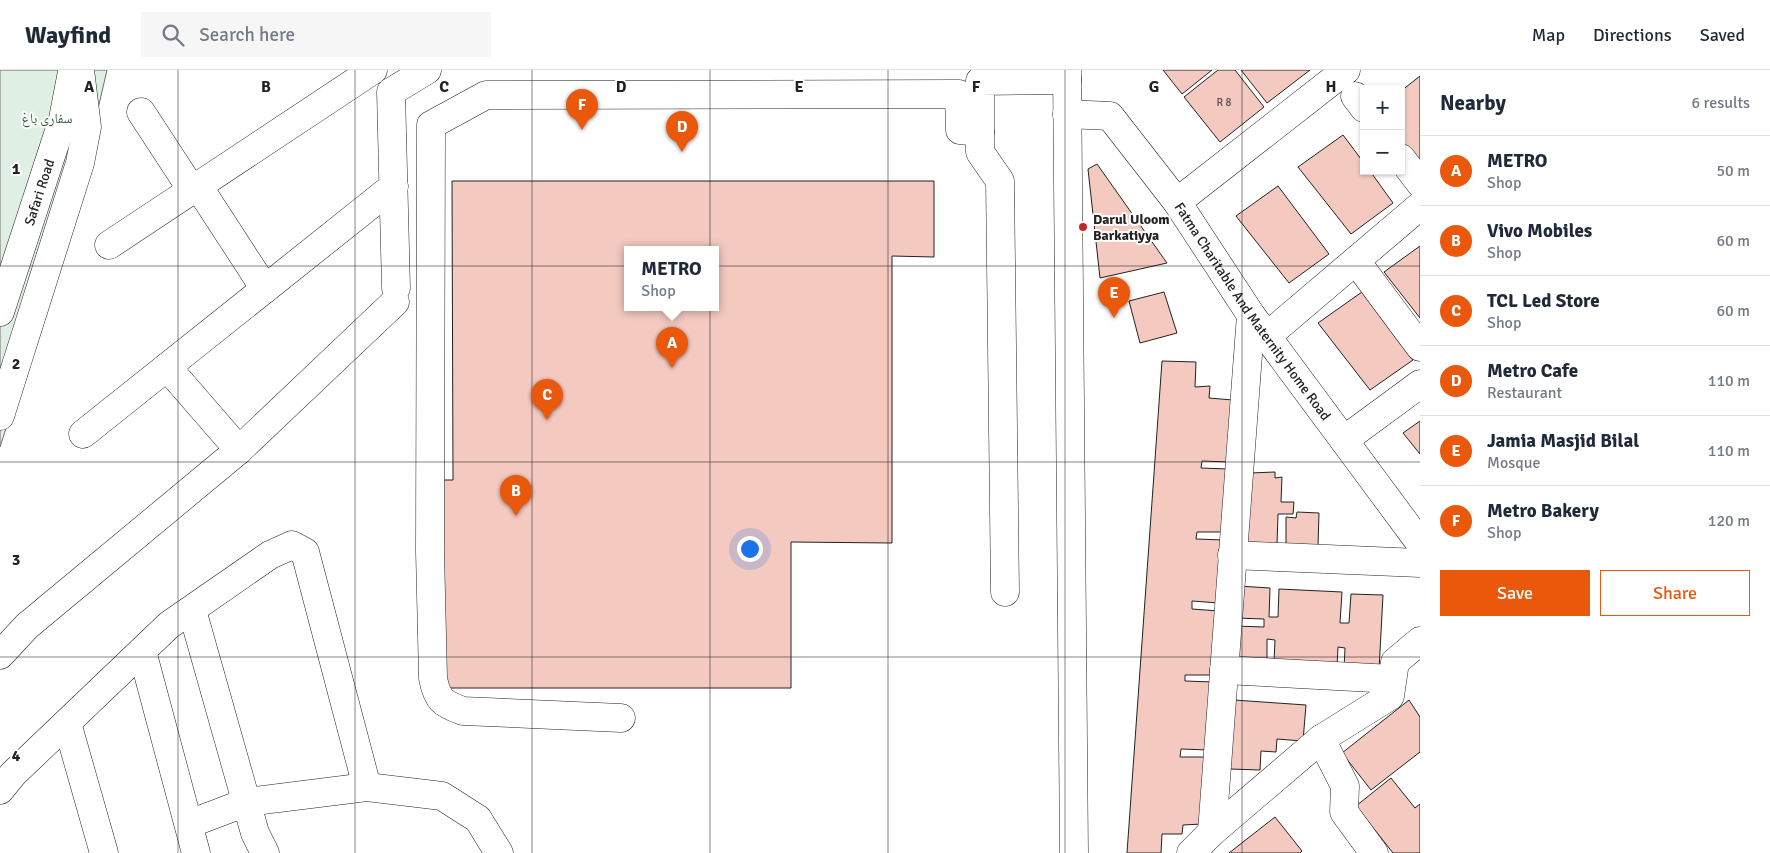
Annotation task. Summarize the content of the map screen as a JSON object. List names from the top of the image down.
{
  "streets": {
    "street": ["Safari Road", "Fatma Charitable And Maternity Home Road"]
  },
  "parks": ["سفاری باغ"],
  "places": ["Darul Uloom Barkatiyya"],
  "house_numbers": ["R 8"],
  "page": {
    "header": "Wayfind",
    "search": "Search here",
    "nav": ["Map", "Directions", "Saved"],
    "heading": ["Nearby", "6 results"],
    "map_buttons": ["+", "−"],
    "pins": [
      "F",
      "D",
      "E",
      "A",
      "C",
      "B"
    ],
    "list": [
      {
        "mark": "A",
        "name": "METRO",
        "note": "Shop",
        "value": "50 m"
      },
      {
        "mark": "B",
        "name": "Vivo Mobiles",
        "note": "Shop",
        "value": "60 m"
      },
      {
        "mark": "C",
        "name": "TCL Led Store",
        "note": "Shop",
        "value": "60 m"
      },
      {
        "mark": "D",
        "name": "Metro Cafe",
        "note": "Restaurant",
        "value": "110 m"
      },
      {
        "mark": "E",
        "name": "Jamia Masjid Bilal",
        "note": "Mosque",
        "value": "110 m"
      },
      {
        "mark": "F",
        "name": "Metro Bakery",
        "note": "Shop",
        "value": "120 m"
      }
    ],
    "popup": ["METRO", "Shop"],
    "buttons": ["Save", "Share"]
  },
  "grid": {
    "columns": [
      "A",
      "B",
      "C",
      "D",
      "E",
      "F",
      "G",
      "H"
    ],
    "rows": [
      "1",
      "2",
      "3",
      "4"
    ]
  }
}
